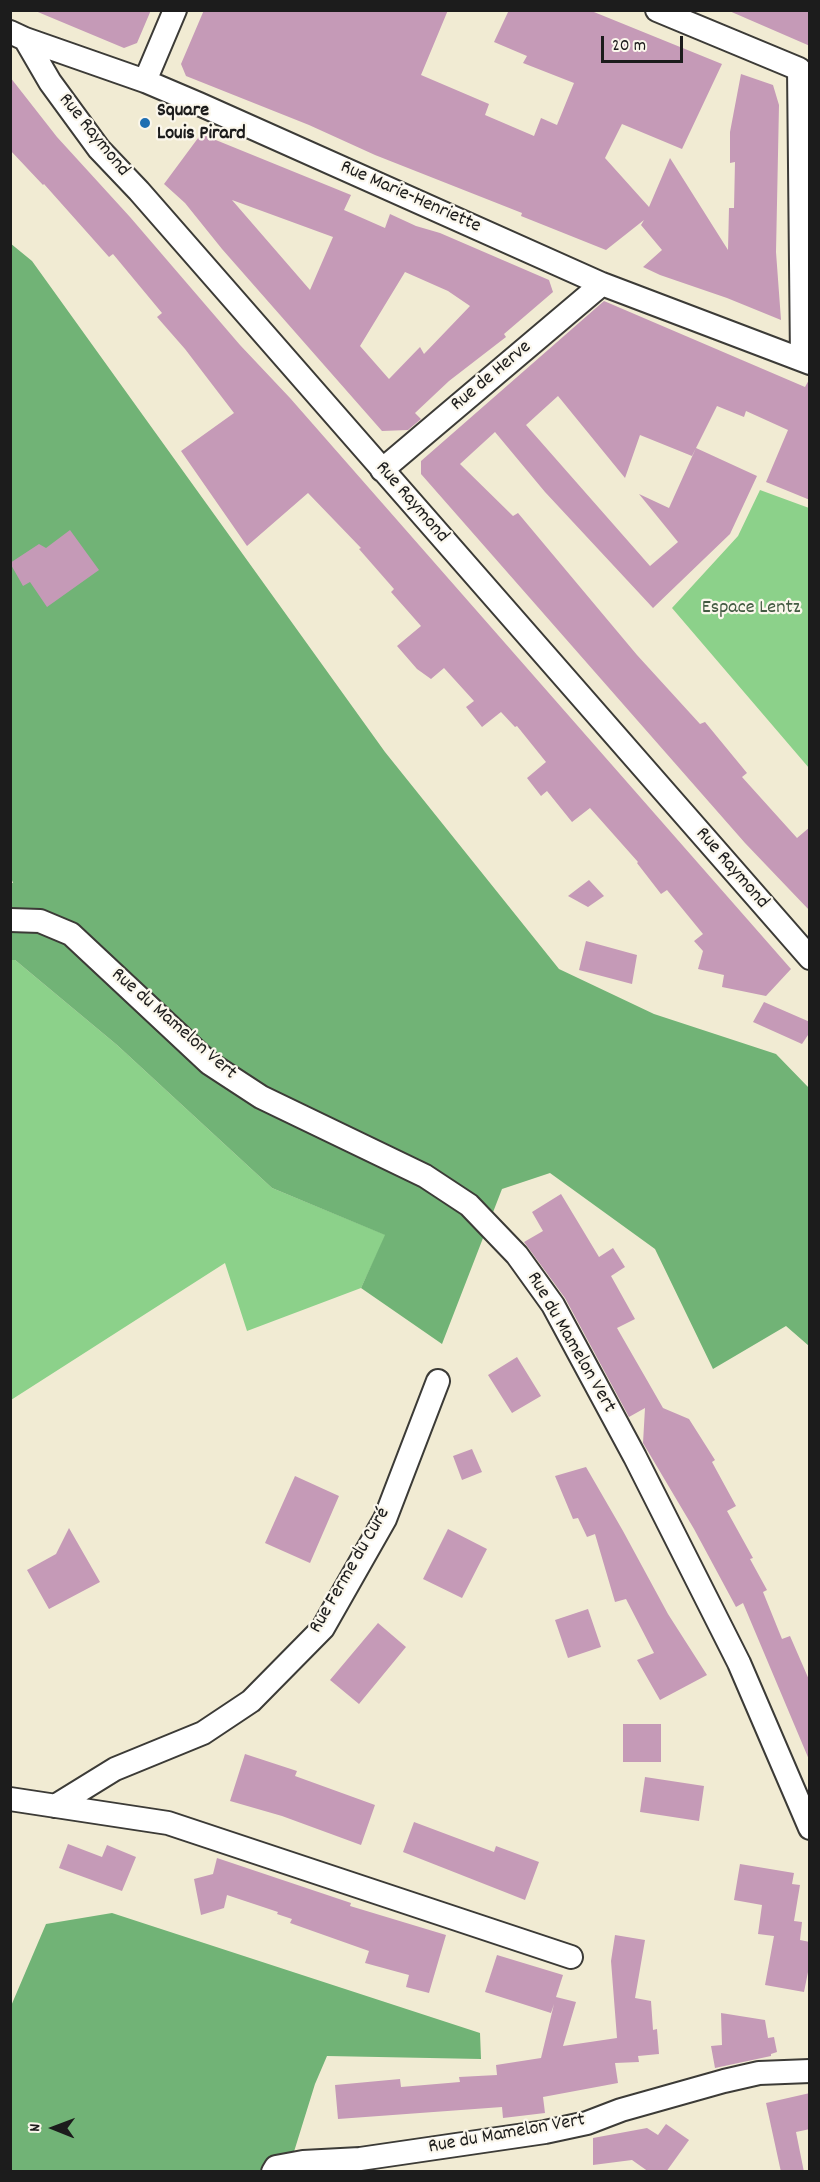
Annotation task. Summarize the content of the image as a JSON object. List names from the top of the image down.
{
  "streets": {
    "street": [
      "Rue Raymond",
      "Rue Marie-Henriette",
      "Rue de Herve",
      "Rue du Mamelon Vert",
      "Rue Ferme du Curé"
    ]
  },
  "crossings": [
    ["Rue Raymond", "Rue Marie-Henriette"],
    ["Rue Raymond", "Rue de Herve"],
    ["Rue Marie-Henriette", "Rue de Herve"]
  ],
  "parks": ["Espace Lentz"],
  "places": ["Square Louis Pirard"],
  "scale_bar": "20 m",
  "north": "left"
}
